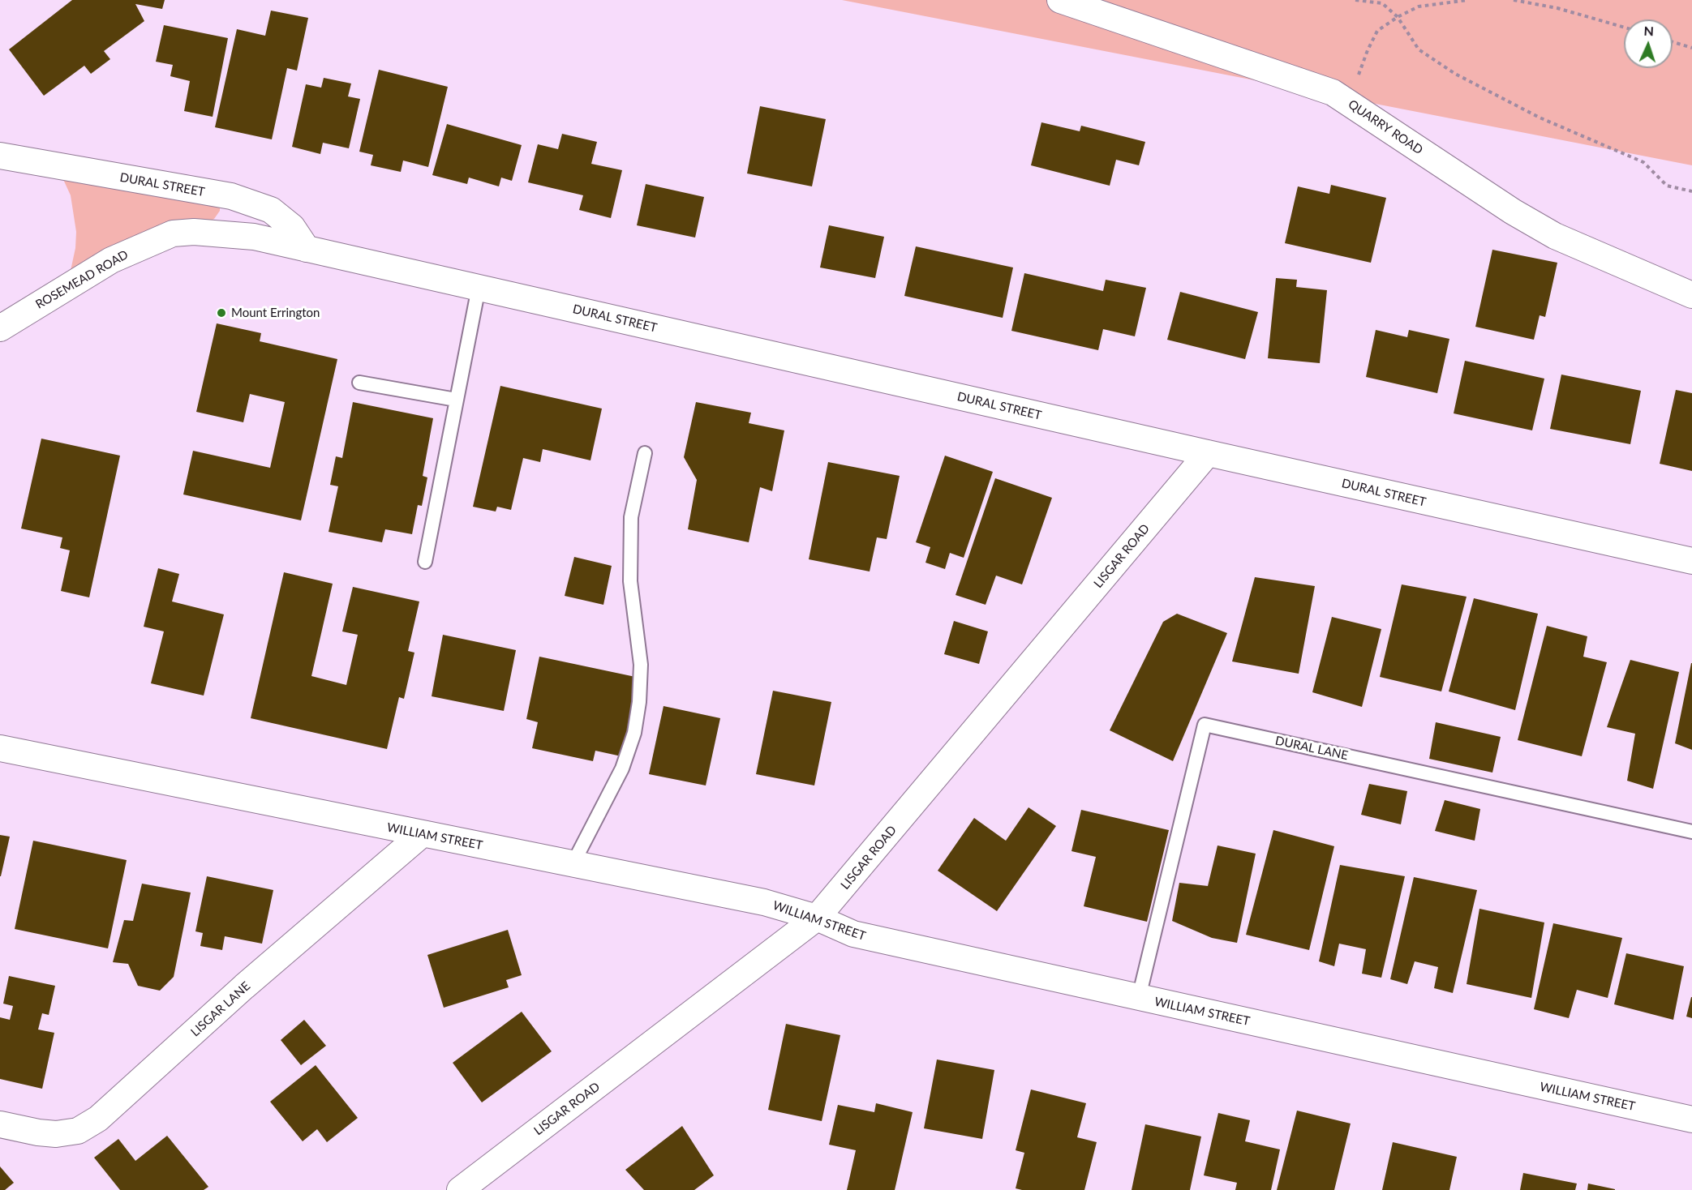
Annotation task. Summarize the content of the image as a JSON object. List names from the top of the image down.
{
  "streets": {
    "street": [
      "QUARRY ROAD",
      "DURAL STREET",
      "ROSEMEAD ROAD",
      "LISGAR ROAD",
      "WILLIAM STREET",
      "LISGAR LANE"
    ],
    "lane": ["DURAL LANE"]
  },
  "crossings": [
    ["DURAL STREET", "ROSEMEAD ROAD"],
    ["DURAL STREET", "LISGAR ROAD"],
    ["LISGAR ROAD", "WILLIAM STREET"],
    ["DURAL LANE", "WILLIAM STREET"],
    ["WILLIAM STREET", "LISGAR LANE"]
  ],
  "places": ["Mount Errington"],
  "north": "top"
}
